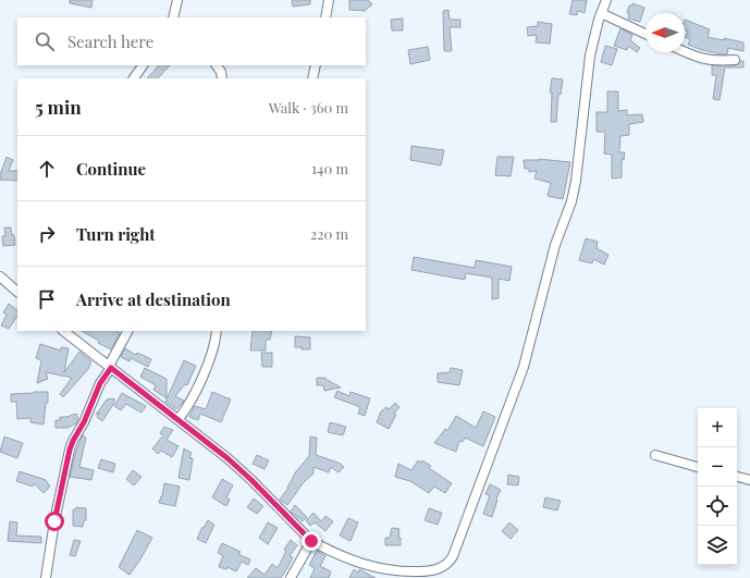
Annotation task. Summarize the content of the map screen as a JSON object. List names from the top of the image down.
{
  "north": "left",
  "page": {
    "search": "Search here",
    "heading": ["5 min", "Walk · 360 m"],
    "list": [
      ["Continue", "140 m"],
      ["Turn right", "220 m"],
      "Arrive at destination"
    ],
    "map_buttons": ["+", "−"]
  }
}
